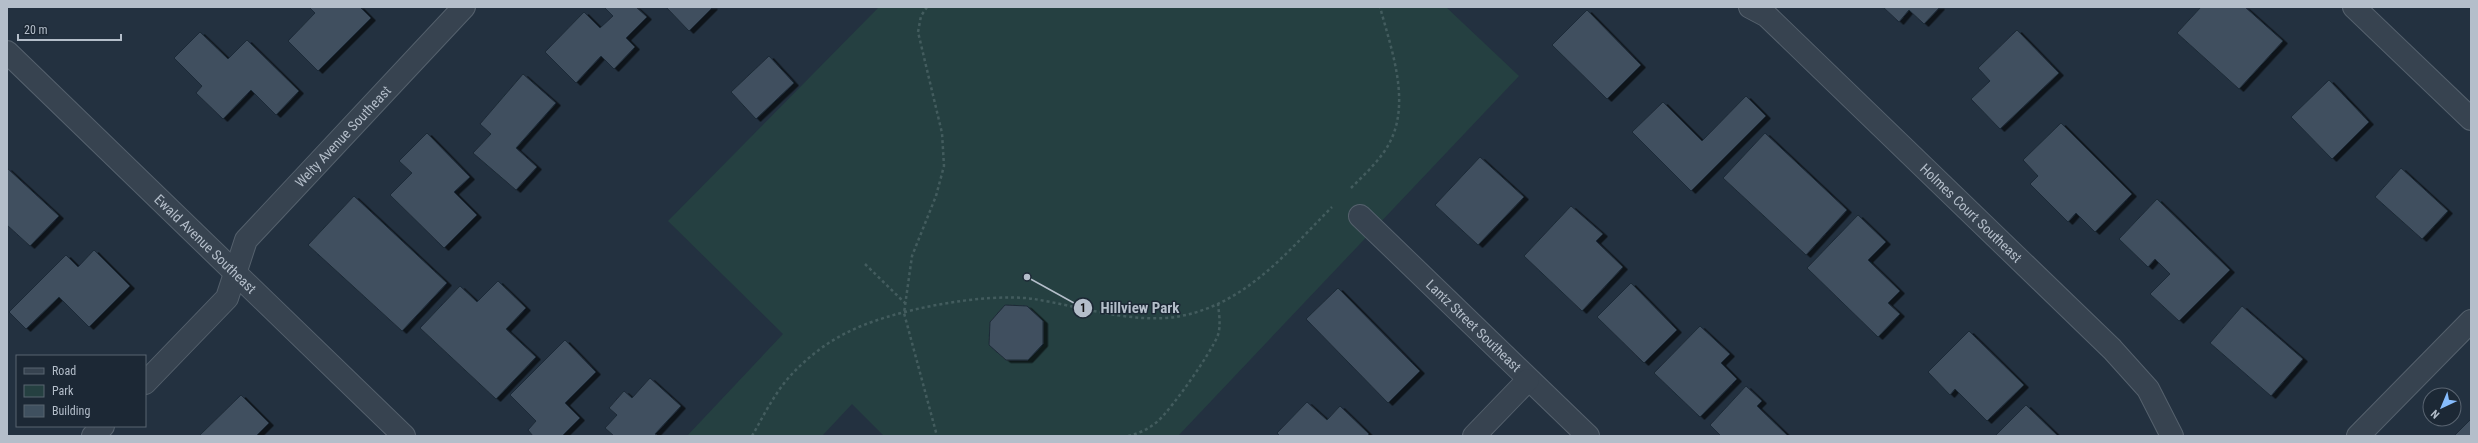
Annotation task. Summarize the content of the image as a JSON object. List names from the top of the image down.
{
  "streets": {
    "street": [
      "Welty Avenue Southeast",
      "Holmes Court Southeast",
      "Ewald Avenue Southeast",
      "Lantz Street Southeast"
    ]
  },
  "crossings": [
    ["Welty Avenue Southeast", "Ewald Avenue Southeast"]
  ],
  "places": ["Hillview Park"],
  "legend": ["Road", "Park", "Building"],
  "scale_bar": "20 m",
  "north": "bottom left"
}
